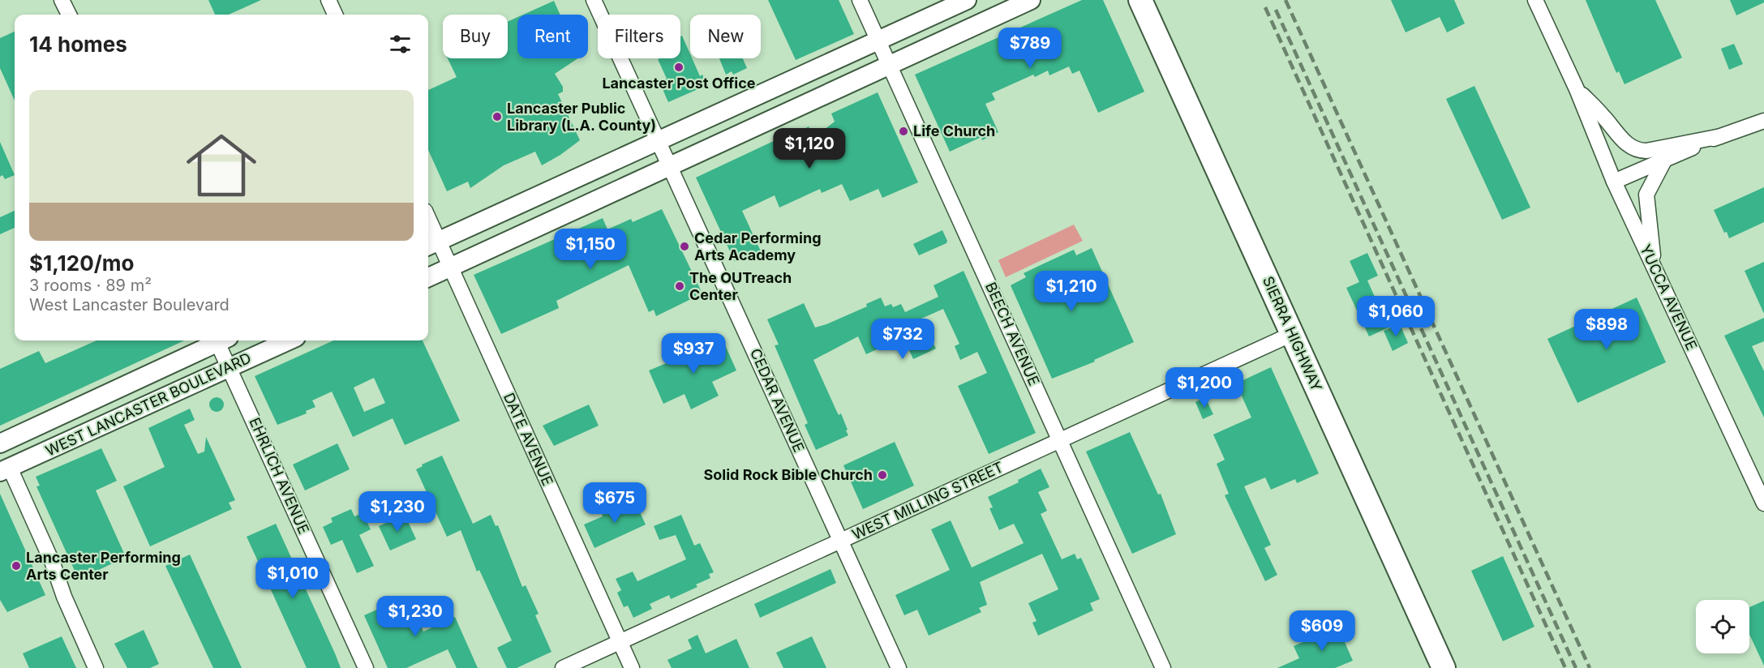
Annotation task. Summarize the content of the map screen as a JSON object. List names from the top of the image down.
{
  "streets": {
    "main road": ["SIERRA HIGHWAY"],
    "street": [
      "YUCCA AVENUE",
      "BEECH AVENUE",
      "CEDAR AVENUE",
      "WEST LANCASTER BOULEVARD",
      "DATE AVENUE",
      "EHRLICH AVENUE",
      "WEST MILLING STREET"
    ]
  },
  "crossings": [
    ["BEECH AVENUE", "WEST MILLING STREET"],
    ["SIERRA HIGHWAY", "WEST MILLING STREET"],
    ["CEDAR AVENUE", "WEST MILLING STREET"],
    ["WEST LANCASTER BOULEVARD", "EHRLICH AVENUE"],
    ["DATE AVENUE", "WEST MILLING STREET"]
  ],
  "places": [
    "Lancaster Post Office",
    "Lancaster Public Library (L.A. County)",
    "Life Church",
    "Cedar Performing Arts Academy",
    "The OUTreach Center",
    "Solid Rock Bible Church",
    "Lancaster Performing Arts Center"
  ],
  "page": {
    "chip": [
      "Buy",
      "Rent",
      "Filters",
      "New"
    ],
    "heading": "14 homes",
    "price": [
      "$789",
      "$1,120",
      "$1,150",
      "$1,210",
      "$1,060",
      "$898",
      "$732",
      "$937",
      "$1,200",
      "$675",
      "$1,230",
      "$1,010",
      "$1,230",
      "$609"
    ],
    "list": [
      {
        "name": "$1,120/mo",
        "note": "3 rooms · 89 m² · West Lancaster Boulevard"
      }
    ]
  }
}
